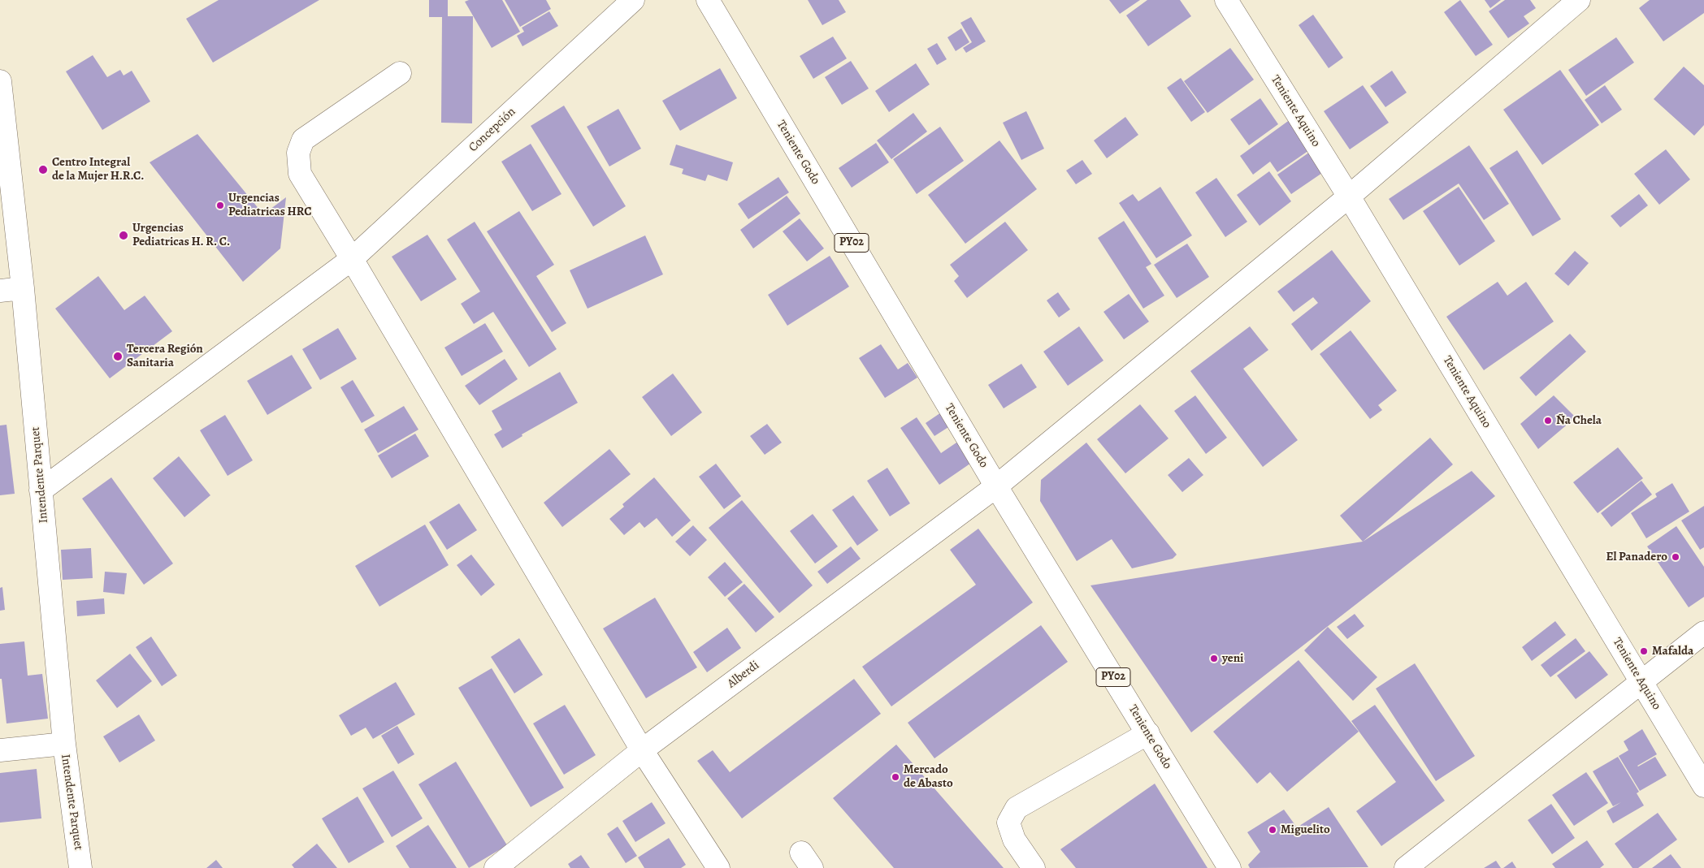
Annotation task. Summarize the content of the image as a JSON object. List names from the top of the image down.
{
  "streets": {
    "street": [
      "Teniente Aquino",
      "Concepción",
      "Teniente Godo",
      "PY02",
      "Intendente Parquet",
      "Alberdi"
    ]
  },
  "crossings": [
    ["Teniente Aquino", "Alberdi"],
    ["Concepción", "Intendente Parquet"],
    ["Teniente Godo", "Alberdi"]
  ],
  "places": [
    "Centro Integral de la Mujer H.R.C.",
    "Urgencias Pediatricas HRC",
    "Urgencias Pediatricas H. R. C.",
    "Tercera Región Sanitaria",
    "Ña Chela",
    "El Panadero",
    "Mafalda",
    "yeni",
    "Mercado de Abasto",
    "Miguelito"
  ]
}
